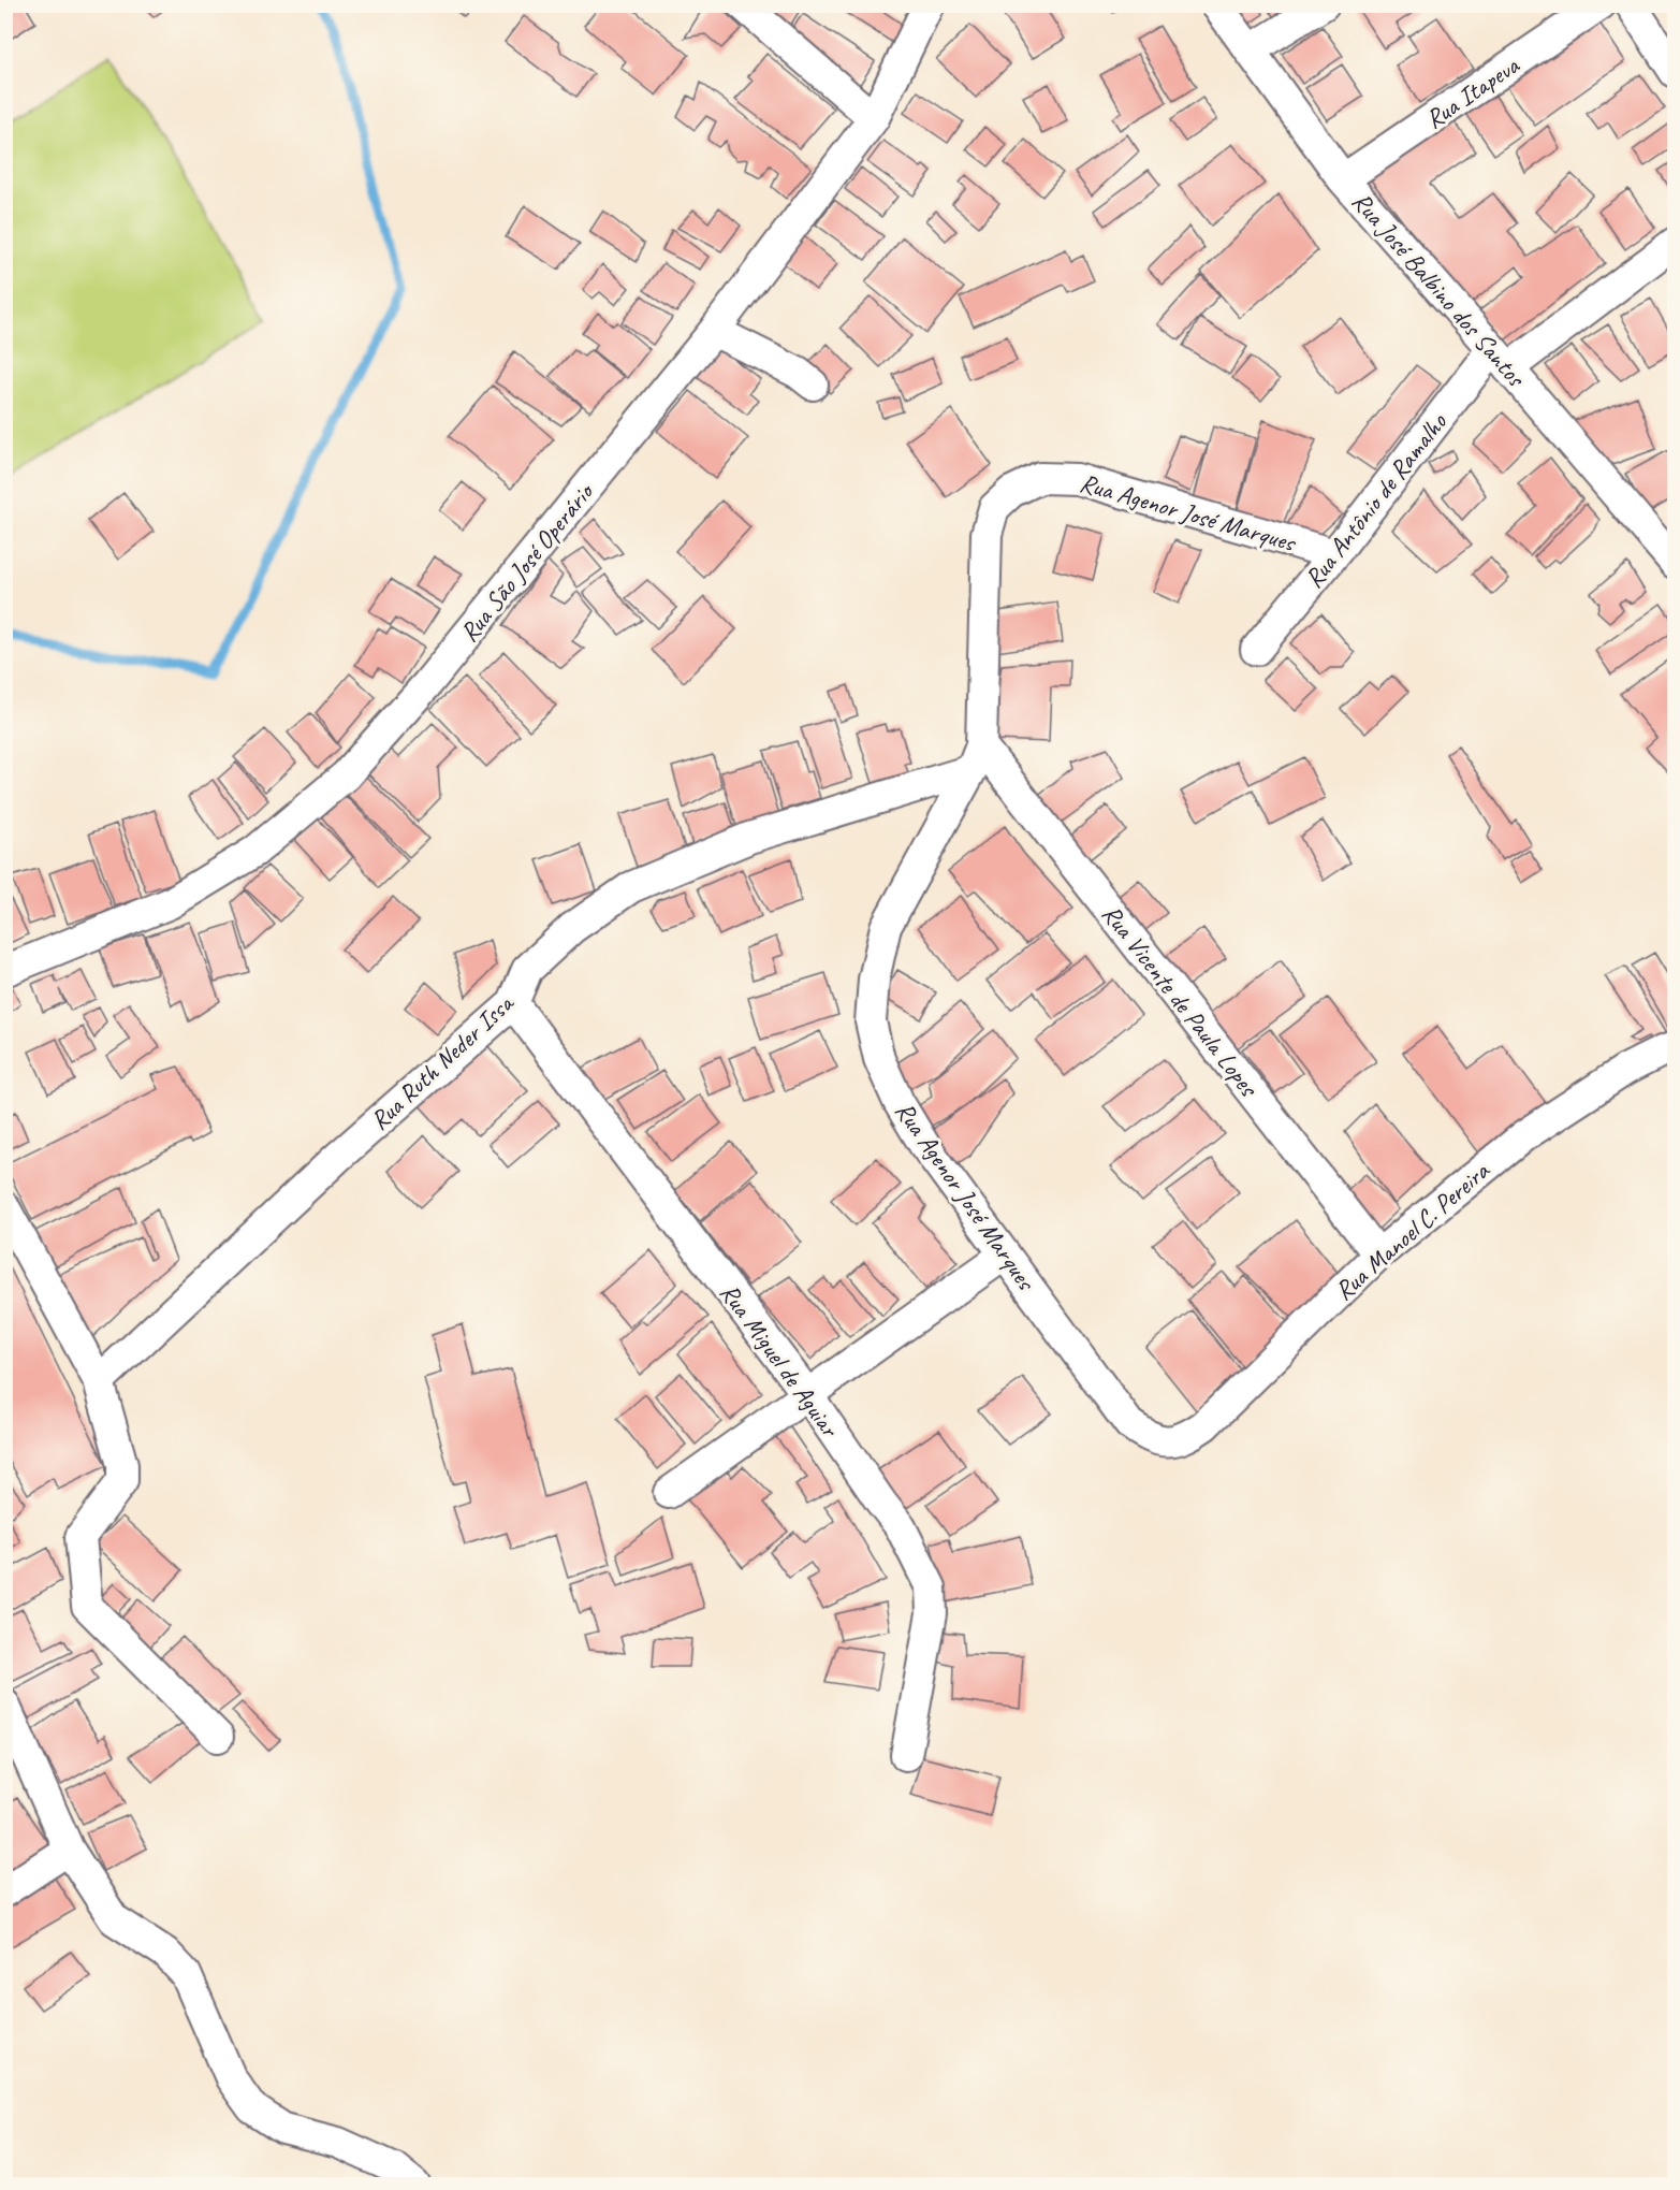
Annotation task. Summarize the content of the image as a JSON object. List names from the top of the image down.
{
  "streets": {
    "street": [
      "Rua Itapeva",
      "Rua José Balbino dos Santos",
      "Rua Antônio de Ramalho",
      "Rua Agenor José Marques",
      "Rua São José Operário",
      "Rua Vicente de Paula Lopes",
      "Rua Ruth Neder Issa",
      "Rua Manoel C. Pereira",
      "Rua Miguel de Aguiar"
    ]
  },
  "crossings": [
    ["Rua Itapeva", "Rua José Balbino dos Santos"],
    ["Rua José Balbino dos Santos", "Rua Antônio de Ramalho"],
    ["Rua Antônio de Ramalho", "Rua Agenor José Marques"],
    ["Rua Agenor José Marques", "Rua Vicente de Paula Lopes"],
    ["Rua Agenor José Marques", "Rua Ruth Neder Issa"],
    ["Rua Agenor José Marques", "Rua Manoel C. Pereira"],
    ["Rua Vicente de Paula Lopes", "Rua Ruth Neder Issa"],
    ["Rua Vicente de Paula Lopes", "Rua Manoel C. Pereira"],
    ["Rua Ruth Neder Issa", "Rua Miguel de Aguiar"]
  ]
}
